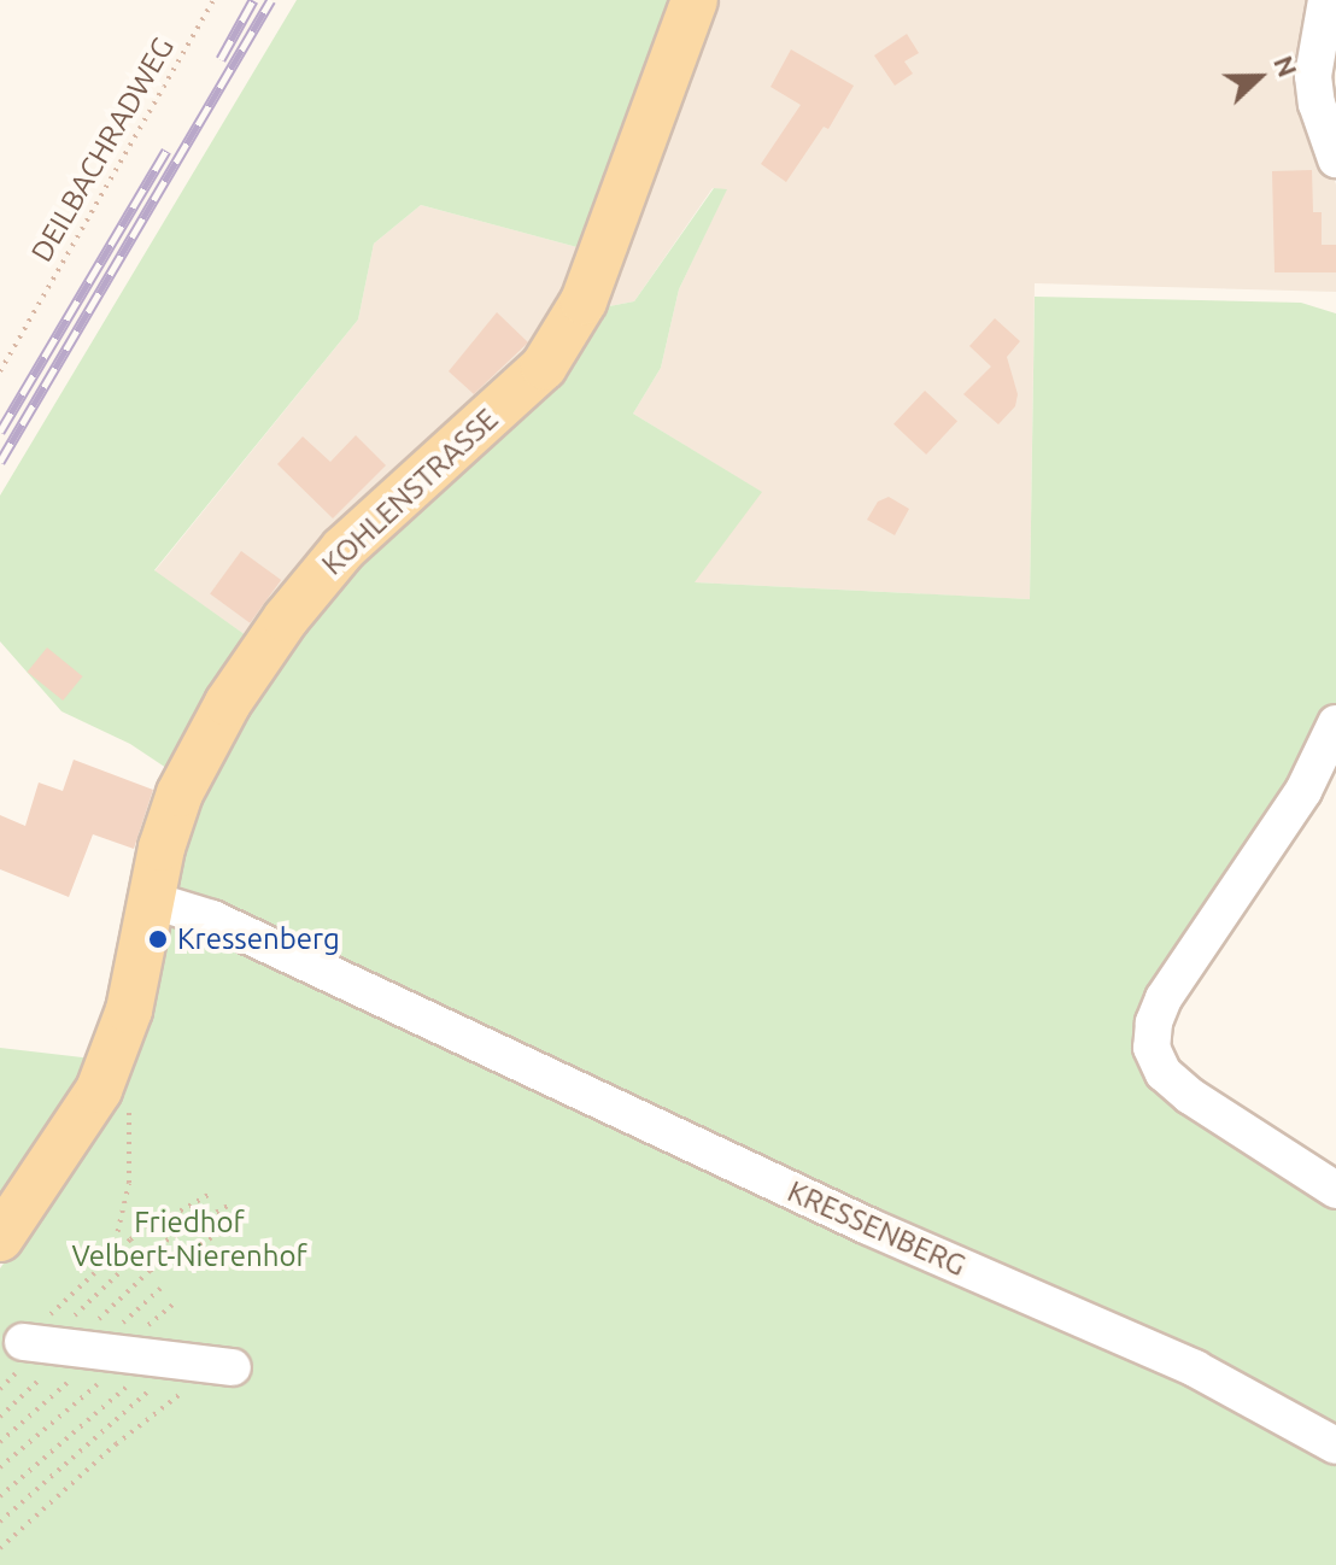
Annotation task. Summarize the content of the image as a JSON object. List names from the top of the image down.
{
  "streets": {
    "main road": ["KOHLENSTRASSE"],
    "street": ["KRESSENBERG"],
    "path": ["DEILBACHRADWEG"]
  },
  "crossings": [
    ["KOHLENSTRASSE", "KRESSENBERG"]
  ],
  "parks": ["Friedhof Velbert-Nierenhof"],
  "places": ["Kressenberg"],
  "north": "right"
}
